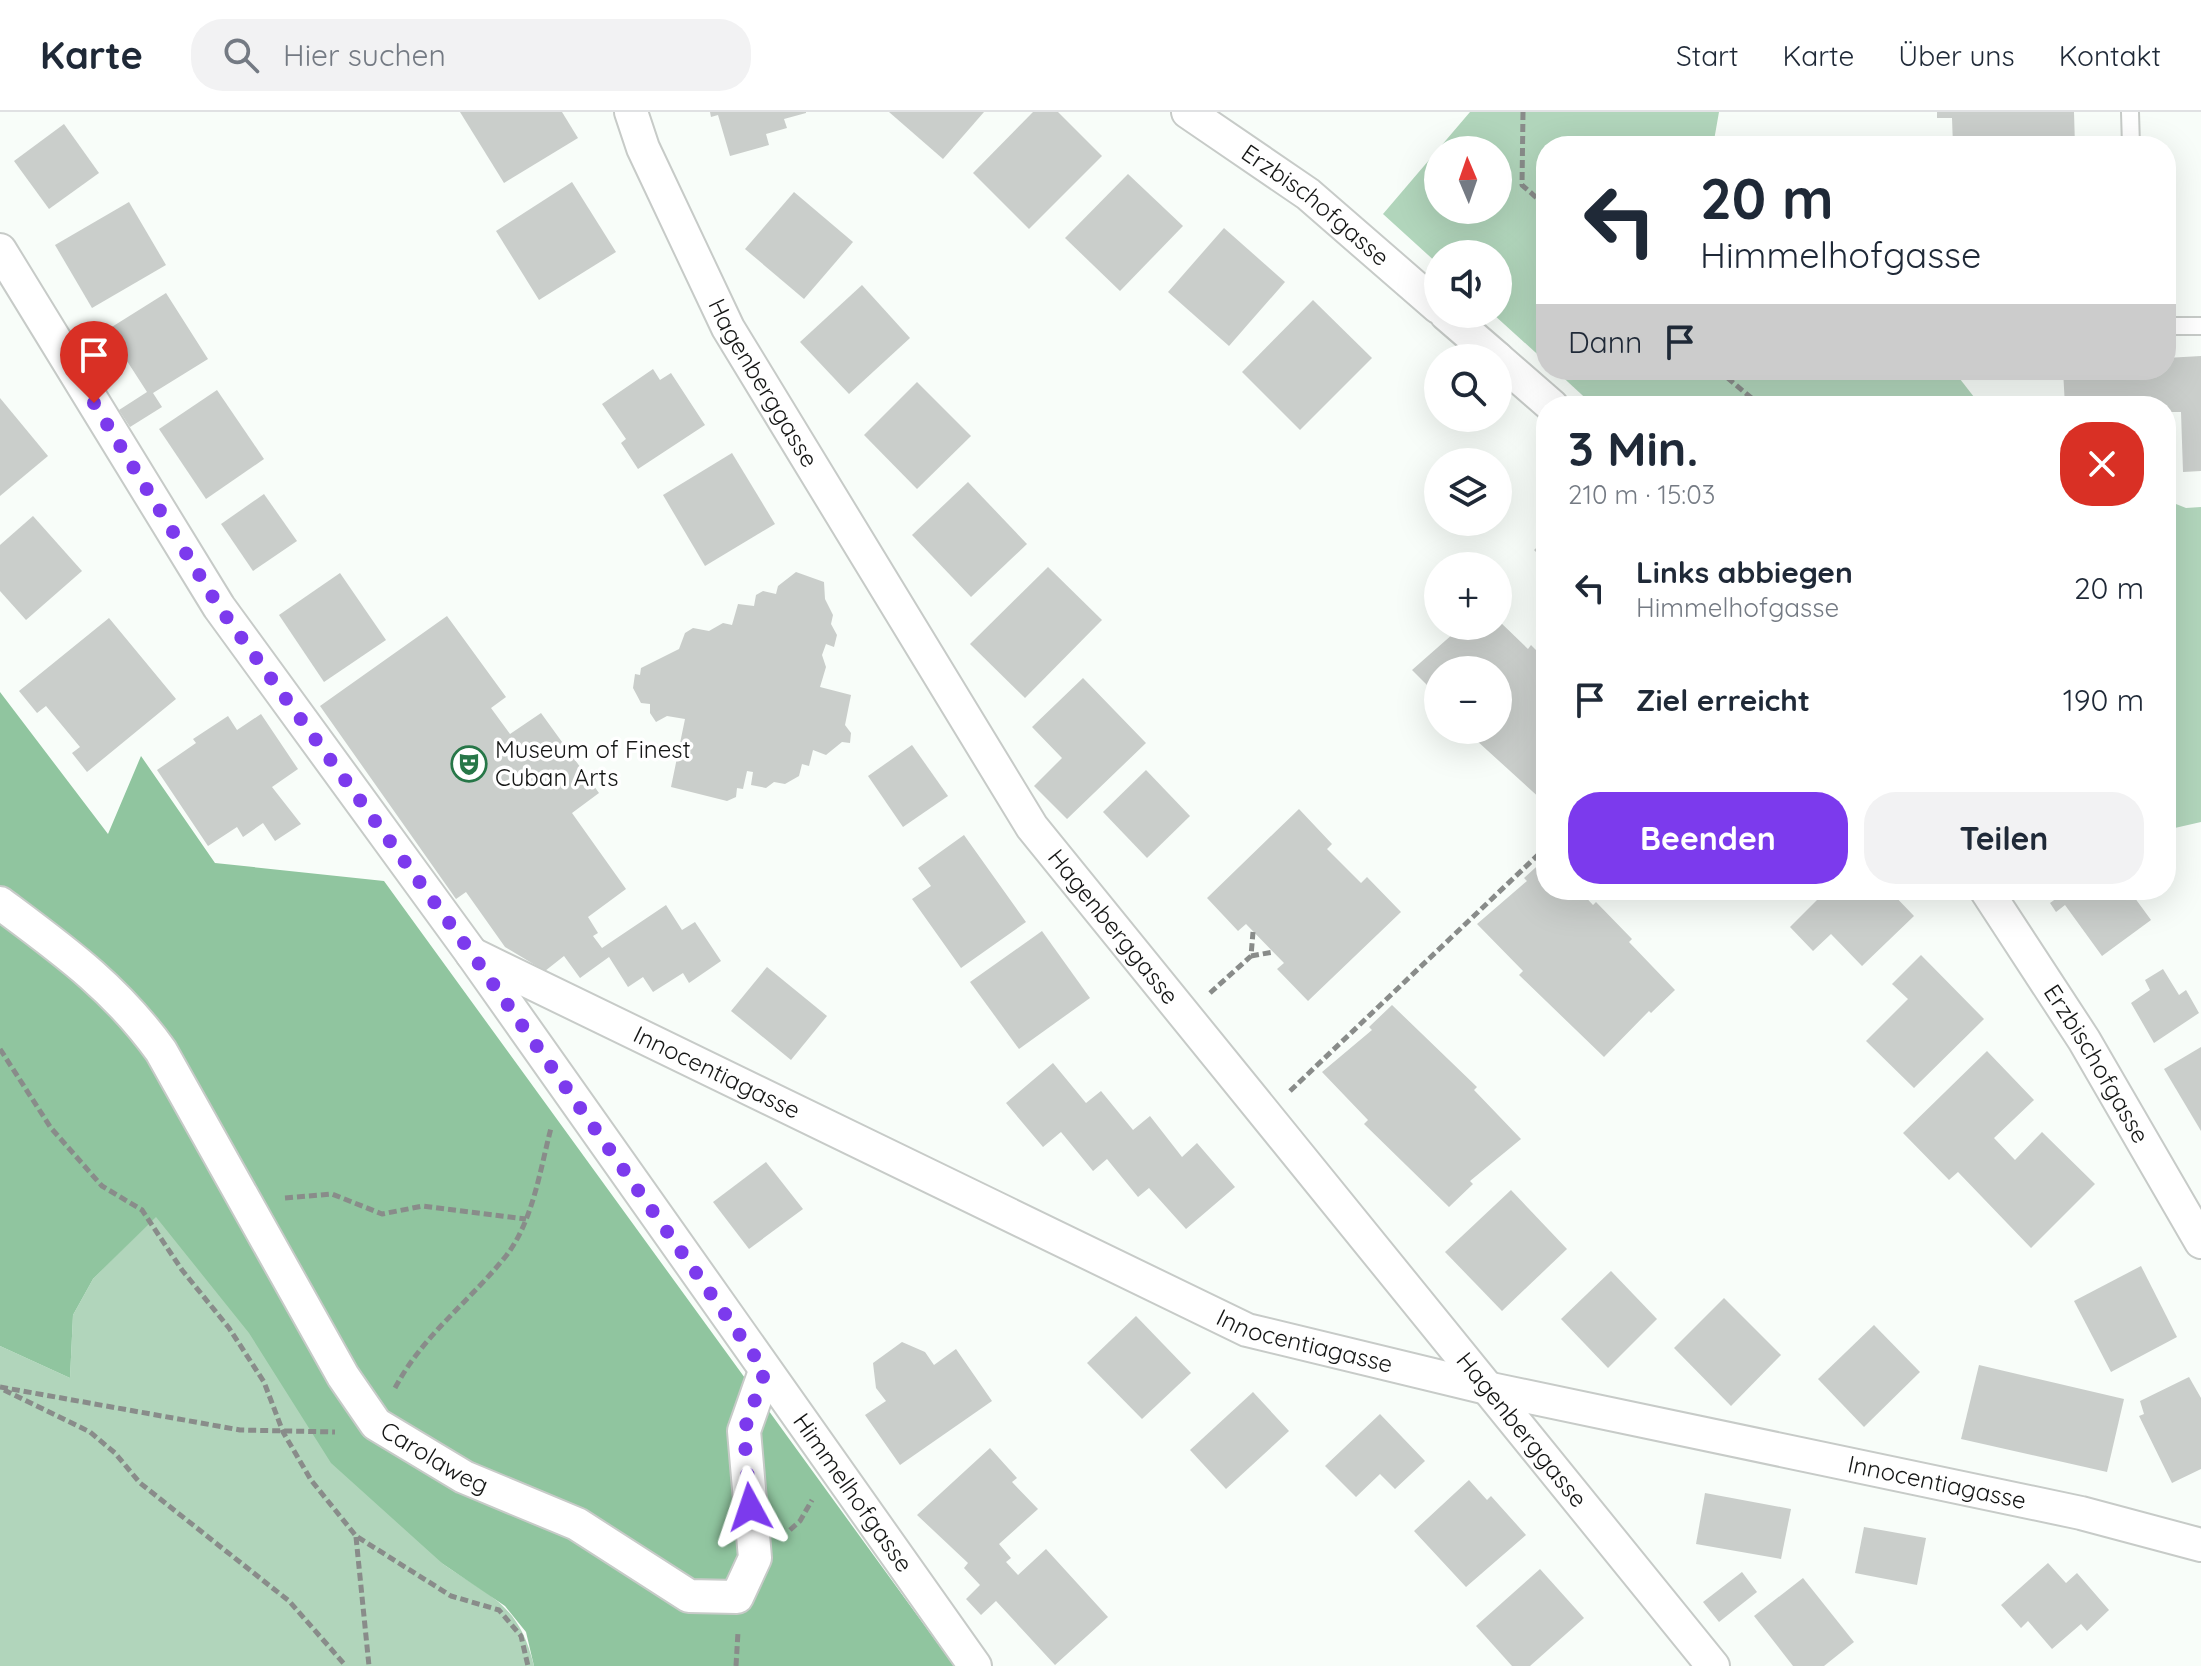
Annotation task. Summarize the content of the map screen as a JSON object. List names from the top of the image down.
{
  "streets": {
    "street": [
      "Erzbischofgasse",
      "Hagenberggasse",
      "Innocentiagasse",
      "Carolaweg",
      "Himmelhofgasse"
    ]
  },
  "crossings": [
    ["Hagenberggasse", "Innocentiagasse"],
    ["Innocentiagasse", "Himmelhofgasse"],
    ["Carolaweg", "Himmelhofgasse"]
  ],
  "places": {
    "theatre": ["Museum of Finest Cuban Arts"]
  },
  "north": "top",
  "page": {
    "header": "Karte",
    "search": "Hier suchen",
    "nav": [
      "Start",
      "Karte",
      "Über uns",
      "Kontakt"
    ],
    "map_buttons": ["+", "−"],
    "turn": ["20 m", "Himmelhofgasse"],
    "then": "Dann",
    "heading": ["3 Min.", "210 m · 15:03"],
    "list": [
      {
        "name": "Links abbiegen",
        "note": "Himmelhofgasse",
        "value": "20 m"
      },
      {
        "name": "Ziel erreicht",
        "value": "190 m"
      }
    ],
    "buttons": ["Beenden", "Teilen"]
  }
}
